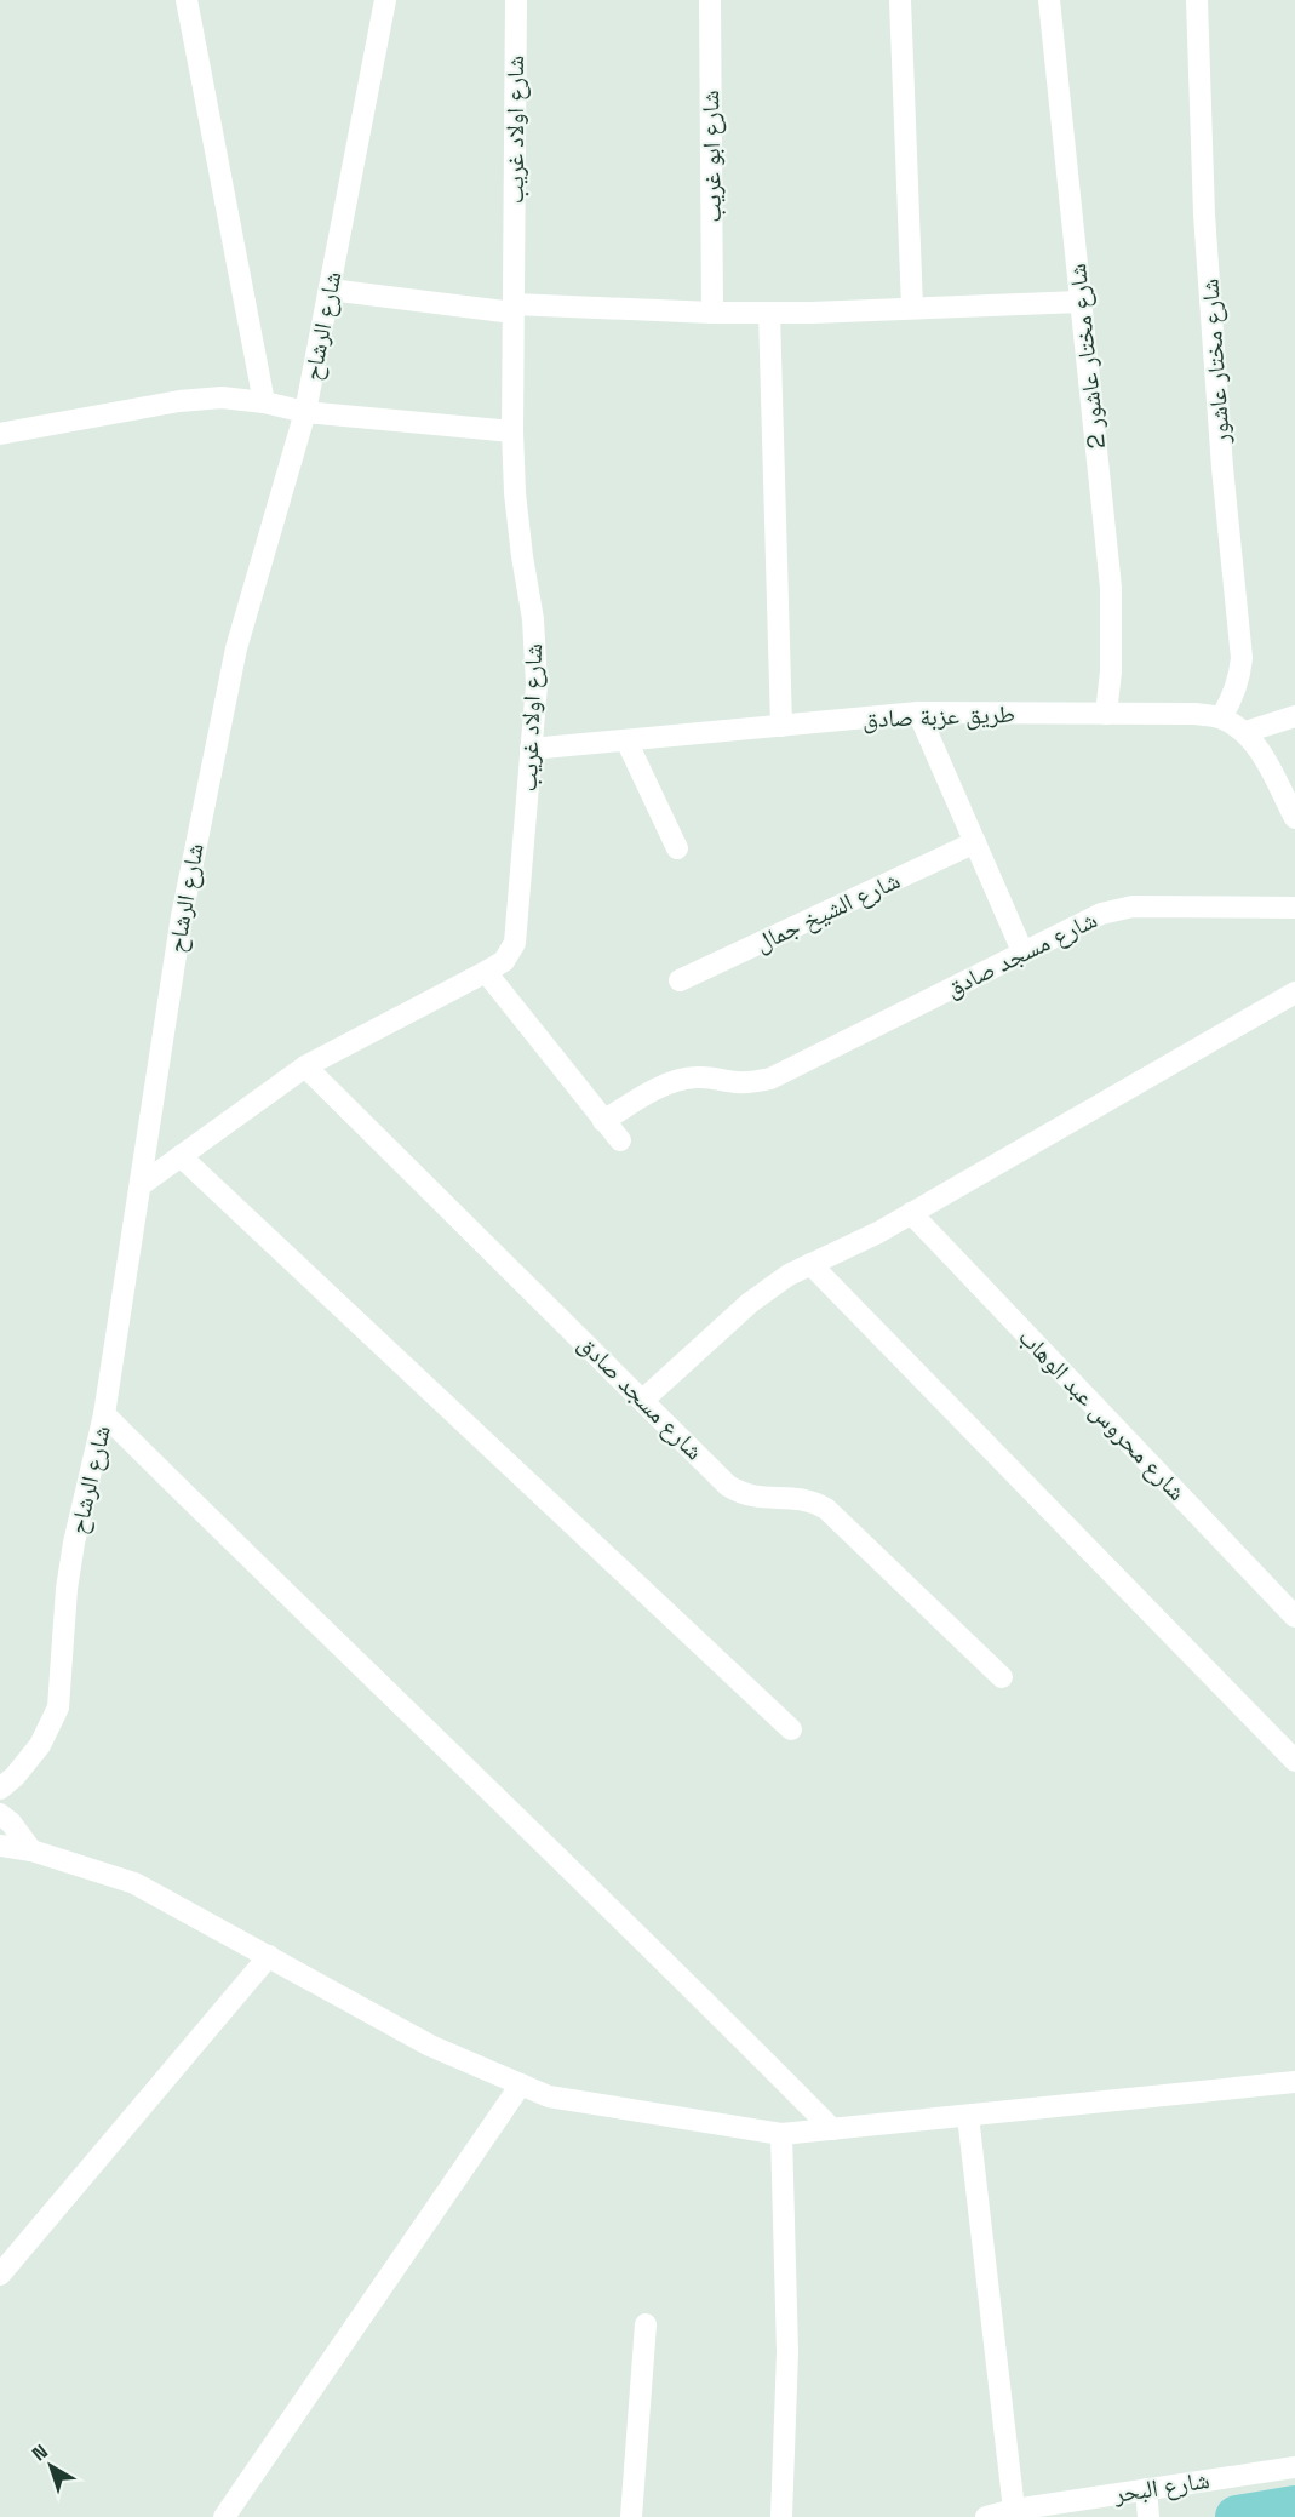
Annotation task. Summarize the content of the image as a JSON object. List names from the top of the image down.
{
  "streets": {
    "street": [
      "شارع اولاد غريب",
      "شارع ابو غريب",
      "شارع الرشاح",
      "شارع مختار عاشور 2",
      "شارع مختار عاشور",
      "طريق عزبة صادق",
      "شارع الشيخ جمال",
      "شارع مسجد صادق",
      "شارع محروس عبد الوهاب",
      "شارع البحر"
    ]
  },
  "crossings": [
    ["شارع اولاد غريب", "شارع الرشاح"],
    ["شارع اولاد غريب", "طريق عزبة صادق"],
    ["شارع اولاد غريب", "شارع مسجد صادق"],
    ["شارع مختار عاشور 2", "طريق عزبة صادق"],
    ["شارع مختار عاشور", "طريق عزبة صادق"]
  ],
  "north": "top left"
}
